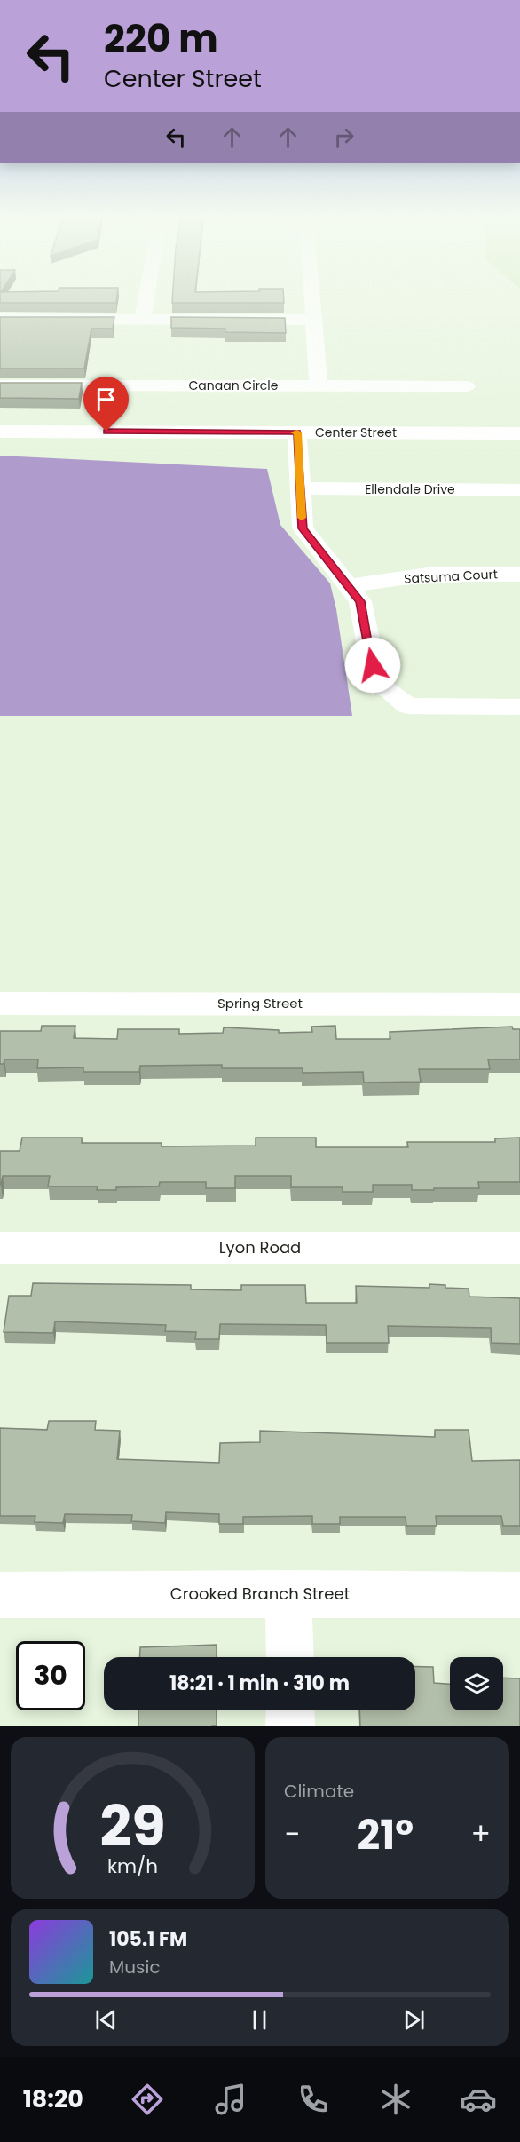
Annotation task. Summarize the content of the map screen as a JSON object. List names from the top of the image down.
{
  "streets": {
    "street": [
      "Canaan Circle",
      "Center Street",
      "Ellendale Drive",
      "Satsuma Court",
      "Spring Street",
      "Lyon Road",
      "Crooked Branch Street"
    ]
  },
  "page": {
    "turn": ["220 m", "Center Street"],
    "limit": "30",
    "trip": "18:21 · 1 min · 310 m",
    "tile": "Climate",
    "heat": ["−", "21°", "+"],
    "song": ["105.1 FM", "Music"],
    "tabs": "18:20",
    "gauge": ["29", "km/h"]
  }
}
